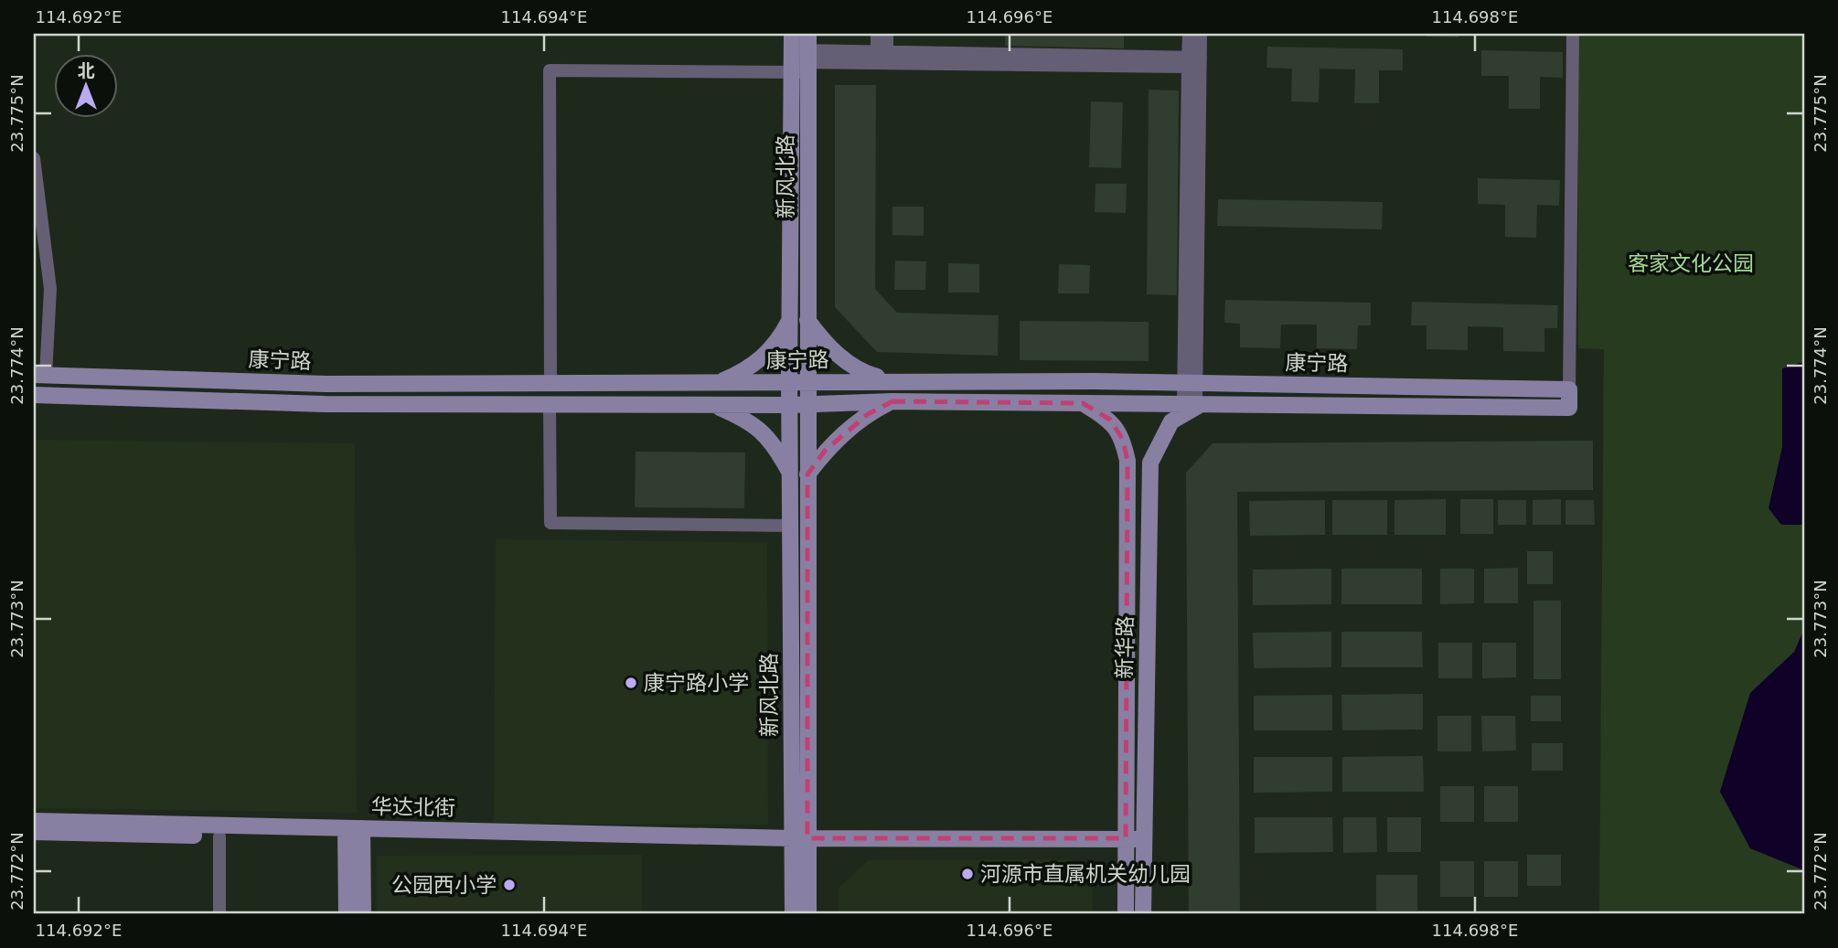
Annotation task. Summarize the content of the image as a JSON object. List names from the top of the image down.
{
  "streets": {
    "street": [
      "新风北路",
      "康宁路",
      "新华路",
      "华达北街"
    ]
  },
  "crossings": [
    ["新风北路", "康宁路"],
    ["新风北路", "华达北街"],
    ["康宁路", "新华路"],
    ["新华路", "华达北街"]
  ],
  "parks": ["客家文化公园"],
  "places": ["康宁路小学", "河源市直属机关幼儿园", "公园西小学"],
  "north": "top",
  "coordinates": [
    "114.692°E",
    "114.694°E",
    "114.696°E",
    "114.698°E",
    "23.775°N",
    "23.774°N",
    "23.773°N",
    "23.772°N"
  ]
}
